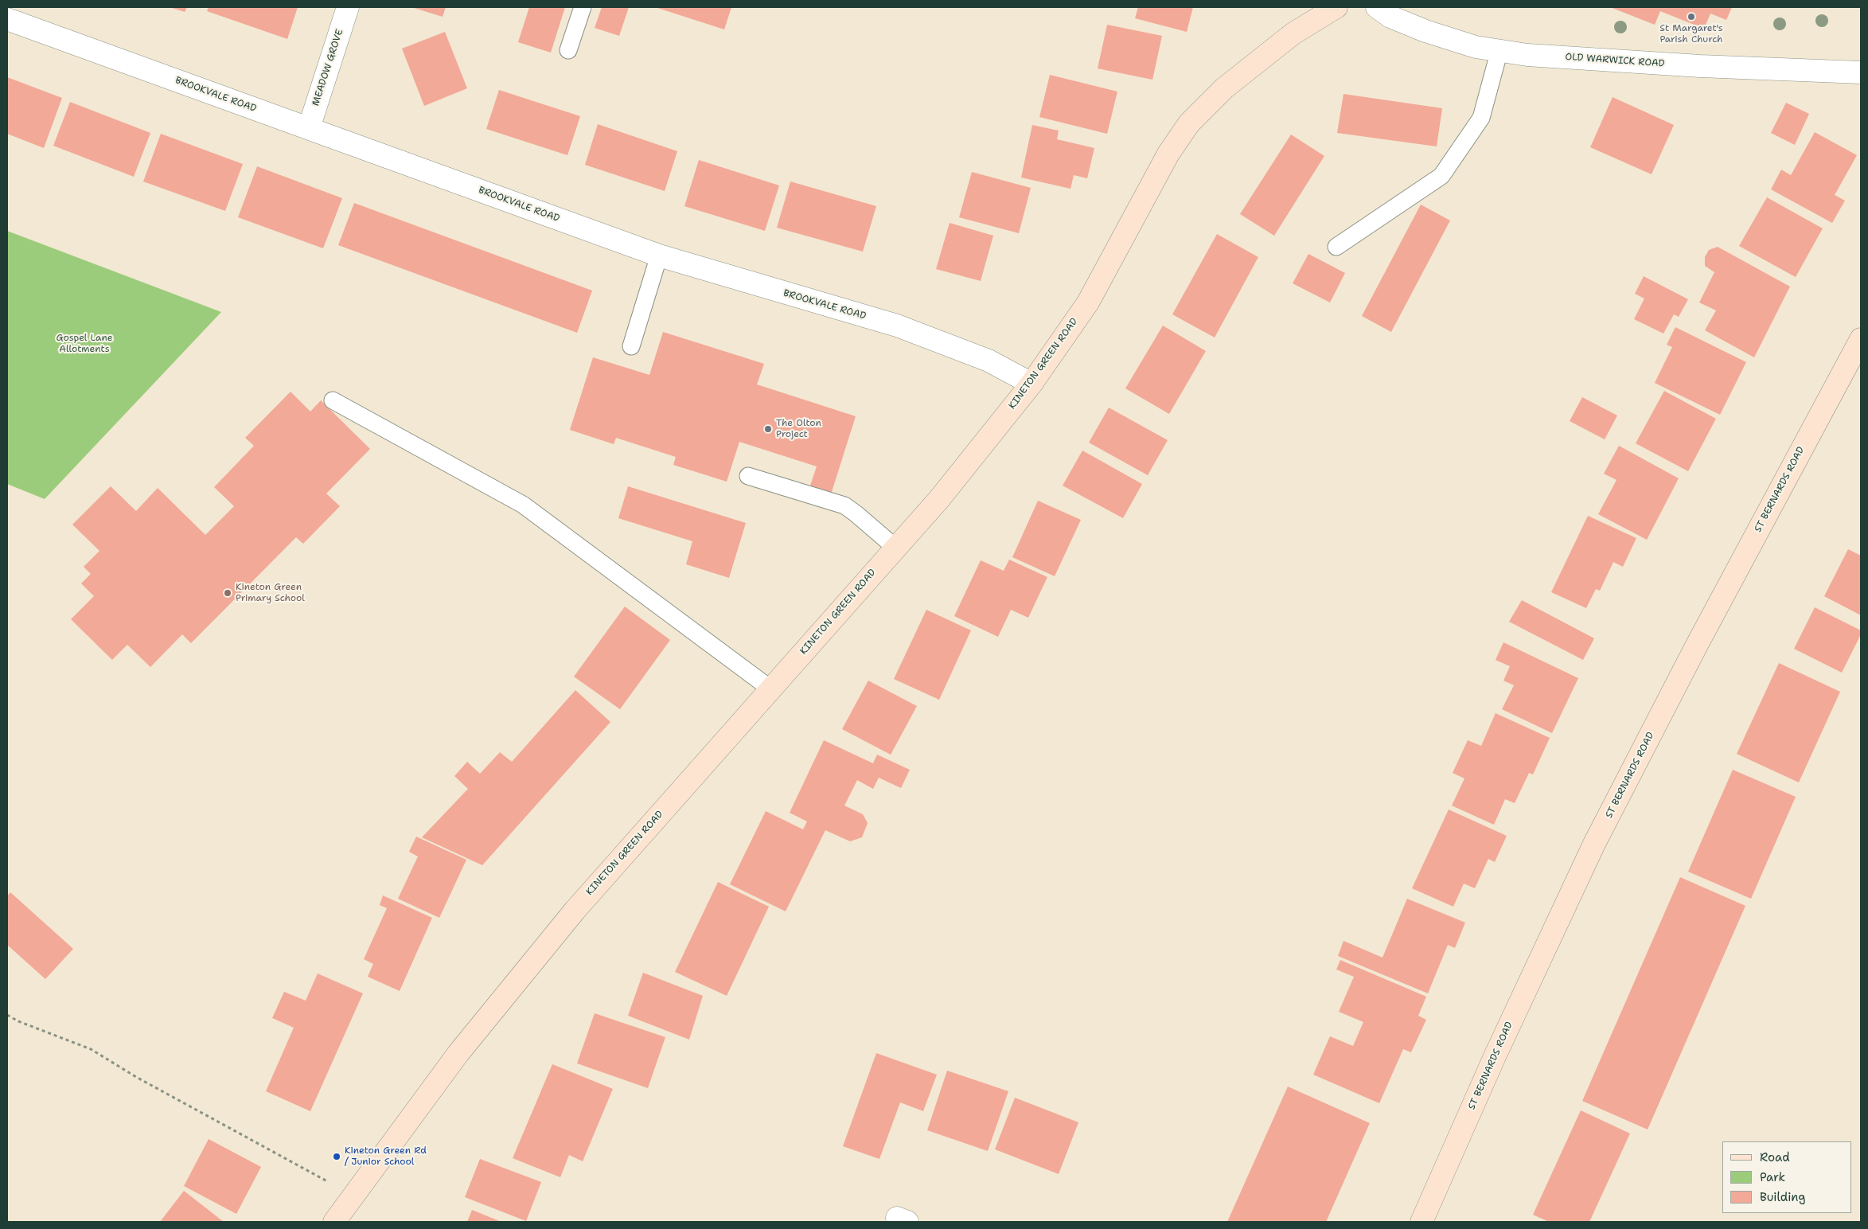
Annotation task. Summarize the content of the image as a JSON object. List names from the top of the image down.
{
  "streets": {
    "street": [
      "OLD WARWICK ROAD",
      "MEADOW GROVE",
      "BROOKVALE ROAD",
      "KINETON GREEN ROAD",
      "ST BERNARDS ROAD"
    ]
  },
  "crossings": [
    ["MEADOW GROVE", "BROOKVALE ROAD"],
    ["BROOKVALE ROAD", "KINETON GREEN ROAD"]
  ],
  "parks": ["Gospel Lane Allotments"],
  "places": [
    "St Margaret's Parish Church",
    "The Olton Project",
    "Kineton Green Primary School",
    "Kineton Green Rd / Junior School"
  ],
  "legend": ["Road", "Park", "Building"]
}
